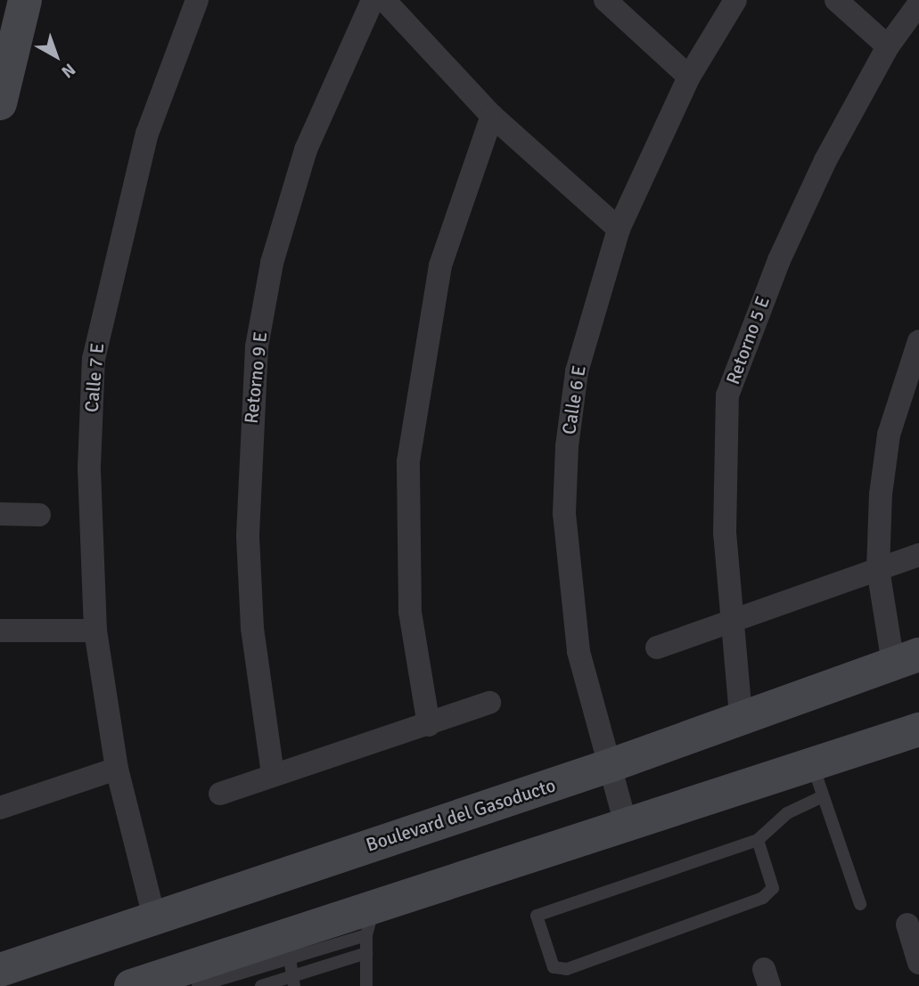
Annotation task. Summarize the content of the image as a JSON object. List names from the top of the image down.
{
  "streets": {
    "street": [
      "Retorno 5 E",
      "Calle 7 E",
      "Retorno 9 E",
      "Calle 6 E",
      "Boulevard del Gasoducto"
    ]
  },
  "crossings": [
    ["Retorno 5 E", "Boulevard del Gasoducto"],
    ["Calle 7 E", "Boulevard del Gasoducto"],
    ["Calle 6 E", "Boulevard del Gasoducto"]
  ],
  "north": "bottom right"
}
